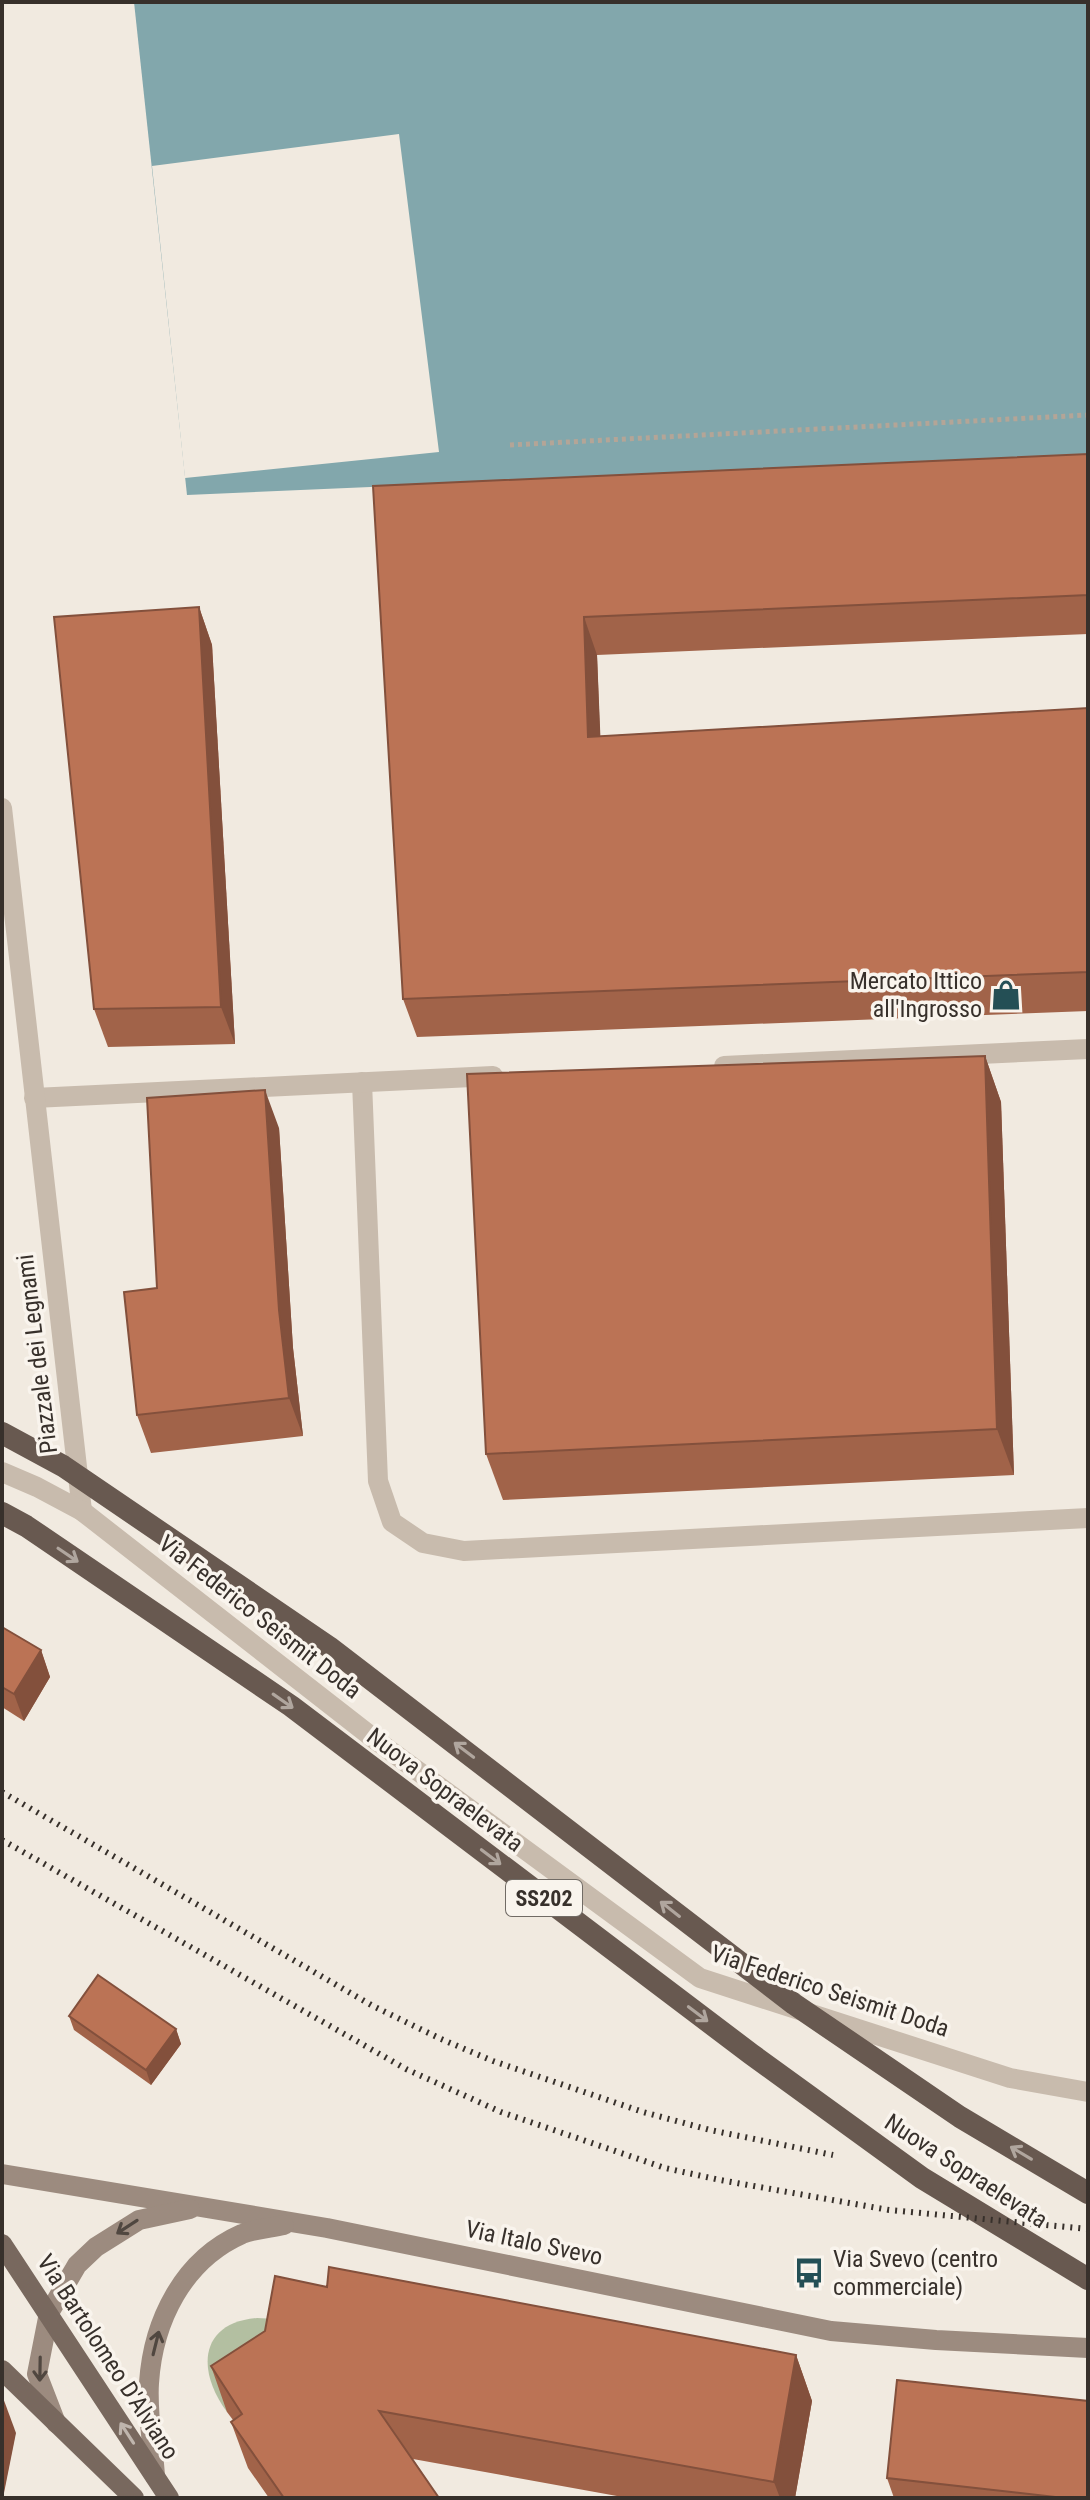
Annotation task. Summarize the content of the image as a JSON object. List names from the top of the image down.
{
  "streets": {
    "highway": ["Nuova Sopraelevata", "SS202"],
    "main road": ["Via Italo Svevo", "Via Bartolomeo D'Alviano"],
    "street": ["Piazzale dei Legnami", "Via Federico Seismit Doda"]
  },
  "crossings": [
    ["Piazzale dei Legnami", "Via Federico Seismit Doda"]
  ],
  "places": {
    "shop": ["Mercato Ittico all'Ingrosso"],
    "bus stop": ["Via Svevo (centro commerciale)"]
  }
}
